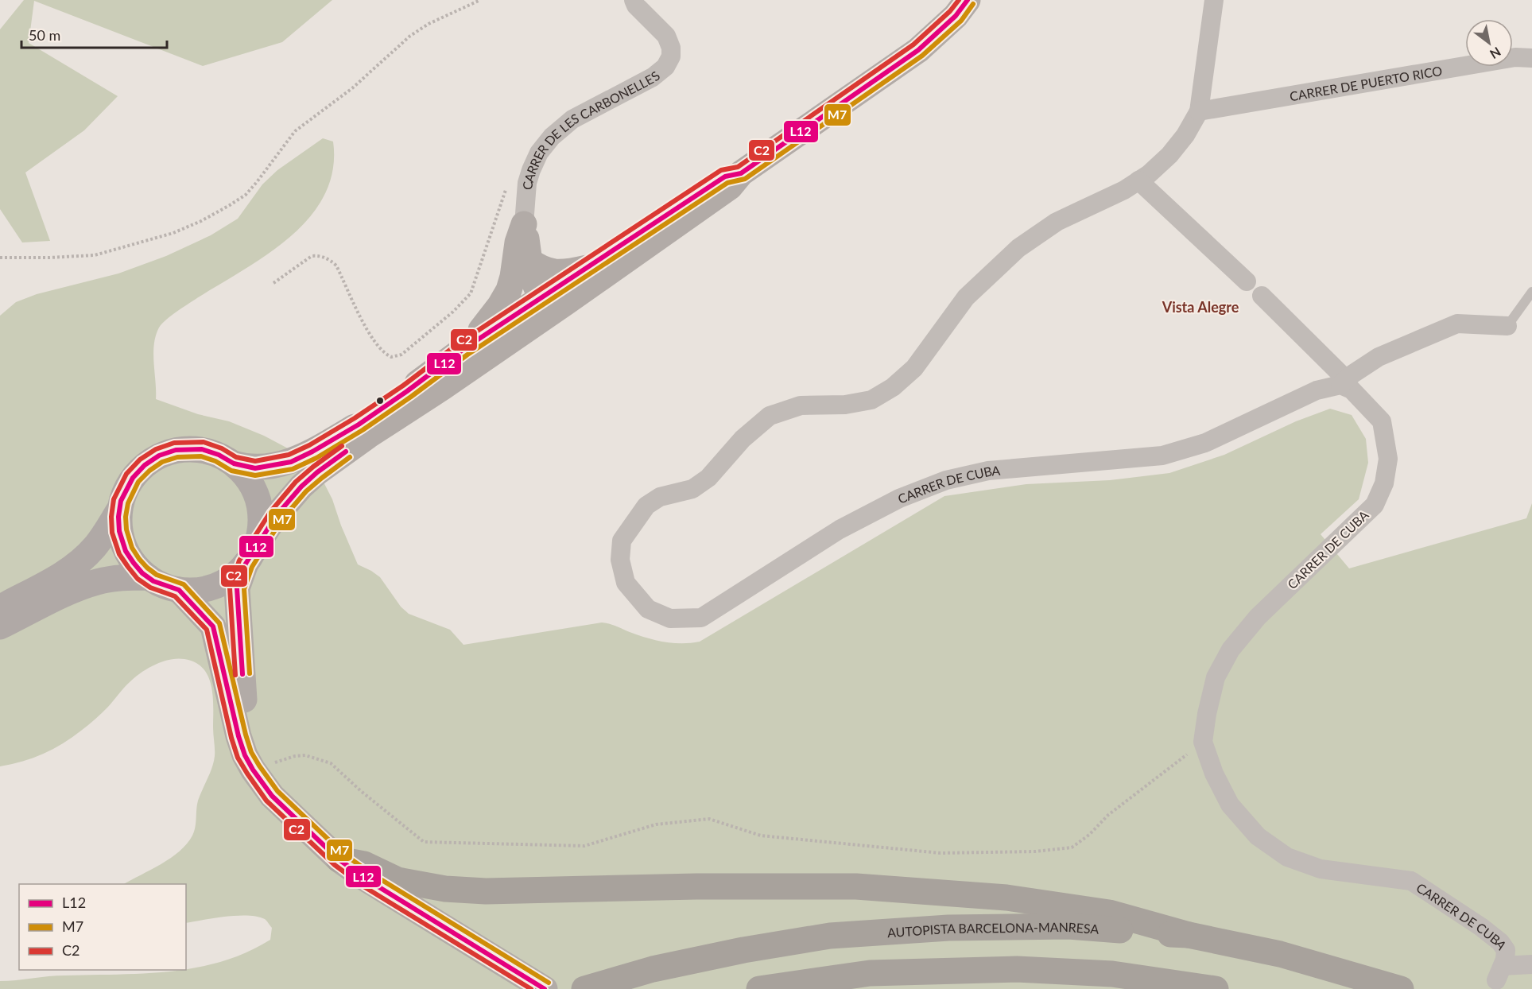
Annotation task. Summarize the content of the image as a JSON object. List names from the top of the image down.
{
  "streets": {
    "highway": ["AUTOPISTA BARCELONA-MANRESA"],
    "street": ["CARRER DE PUERTO RICO", "CARRER DE LES CARBONELLES", "CARRER DE CUBA"]
  },
  "crossings": [
    ["CARRER DE PUERTO RICO", "CARRER DE CUBA"]
  ],
  "districts": ["Vista Alegre"],
  "lines": ["transit line L12", "transit line C2", "transit line M7"],
  "legend": ["L12", "M7", "C2"],
  "scale_bar": "50 m",
  "north": "bottom right"
}
